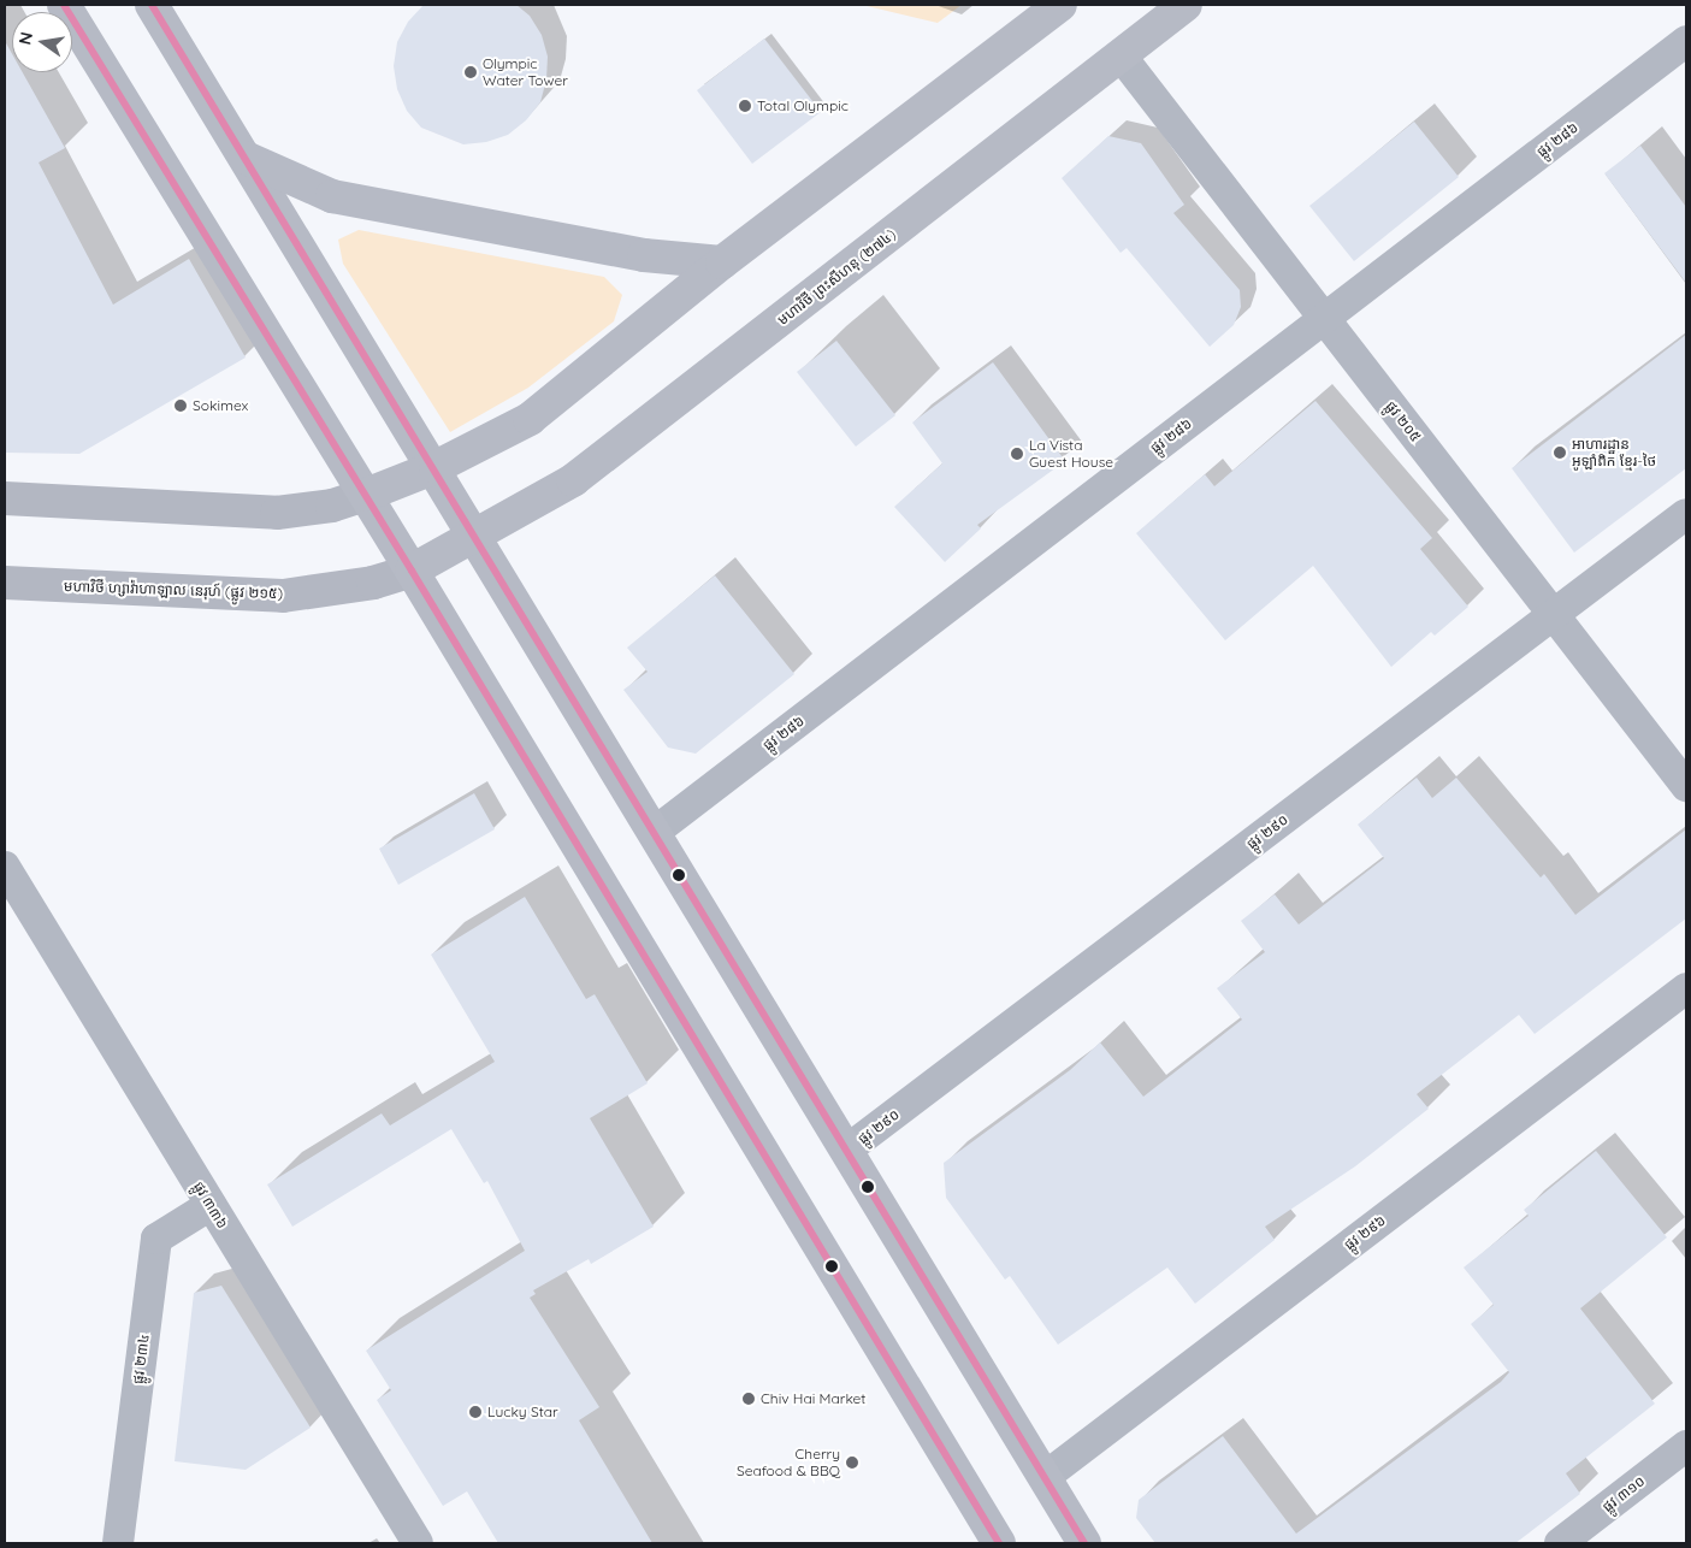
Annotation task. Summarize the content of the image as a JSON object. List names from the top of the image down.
{
  "streets": {
    "main road": ["មហាវិថី ព្រះសីហនុ (២៧៤)", "មហាវិថី ហ្សាវ៉ាហាឡាល នេរុហ៍ (ផ្លូវ ២១៥)"],
    "street": [
      "ផ្លូវ ២៨៦",
      "ផ្លូវ ២០៥",
      "ផ្លូវ ២៩០",
      "ផ្លូវ ៣៣៦",
      "ផ្លូវ ២៩៦",
      "ផ្លូវ ២៣៤",
      "ផ្លូវ ៣១០"
    ]
  },
  "crossings": [
    ["ផ្លូវ ២៨៦", "ផ្លូវ ២០៥"],
    ["មហាវិថី ព្រះសីហនុ (២៧៤)", "ផ្លូវ ២០៥"],
    ["មហាវិថី ព្រះសីហនុ (២៧៤)", "មហាវិថី ហ្សាវ៉ាហាឡាល នេរុហ៍ (ផ្លូវ ២១៥)"],
    ["ផ្លូវ ២០៥", "ផ្លូវ ២៩០"],
    ["ផ្លូវ ៣៣៦", "ផ្លូវ ២៣៤"]
  ],
  "places": [
    "Olympic Water Tower",
    "Total Olympic",
    "Sokimex",
    "អាហារដ្ឋាន អូឡាំពិក ខ្មែរ-ថៃ",
    "La Vista Guest House",
    "Chiv Hai Market",
    "Lucky Star",
    "Cherry Seafood & BBQ"
  ],
  "north": "left"
}
